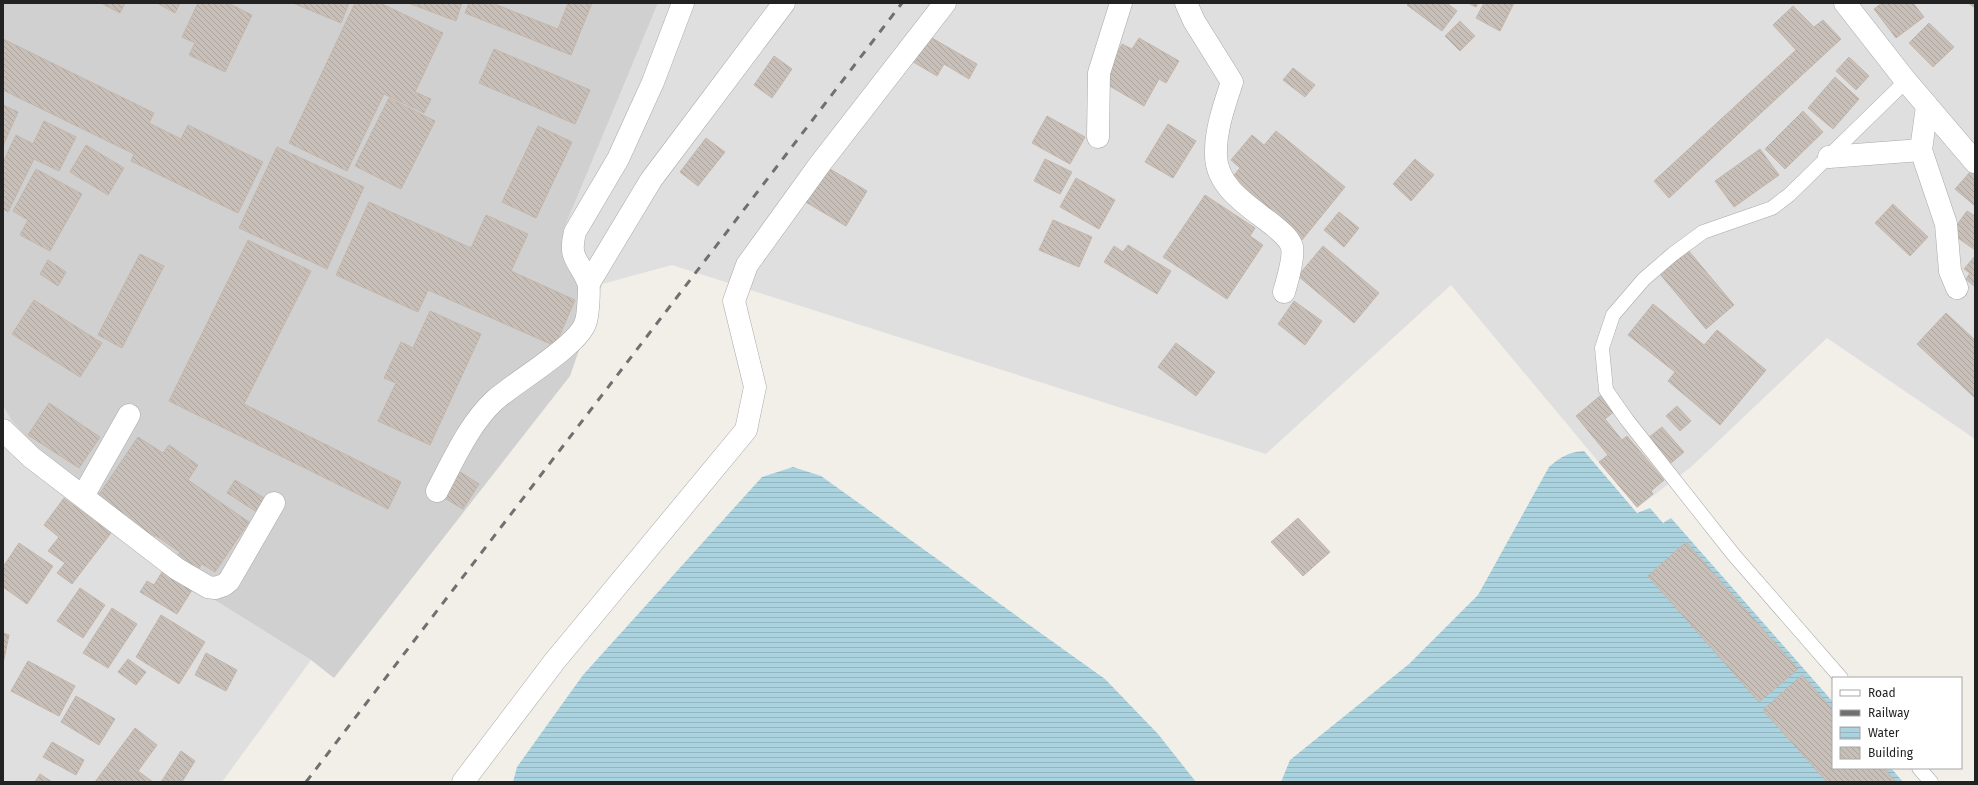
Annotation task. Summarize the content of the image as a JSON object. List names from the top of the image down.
{
  "legend": [
    "Road",
    "Railway",
    "Water",
    "Building"
  ]
}
